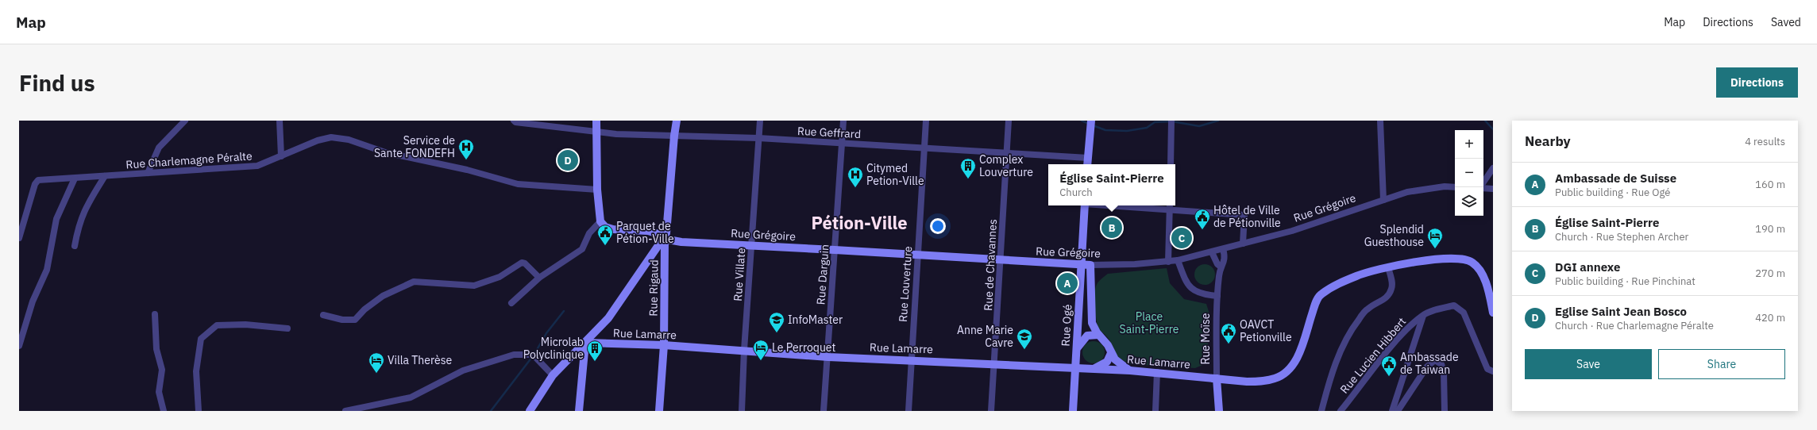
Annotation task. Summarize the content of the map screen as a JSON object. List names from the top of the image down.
{
  "streets": {
    "main road": [
      "Rue Grégoire",
      "Rue Rigaud",
      "Rue Ogé",
      "Rue Lamarre",
      "Rue Moïse"
    ],
    "street": [
      "Rue Geffrard",
      "Rue Charlemagne Péralte",
      "Rue de Chavannes",
      "Rue Villate",
      "Rue Darguin",
      "Rue Louverture",
      "Rue Lucien Hibbert"
    ]
  },
  "crossings": [
    ["Rue Geffrard", "Rue de Chavannes"],
    ["Rue Geffrard", "Rue Villate"],
    ["Rue Geffrard", "Rue Darguin"],
    ["Rue Geffrard", "Rue Louverture"],
    ["Rue Geffrard", "Rue Rigaud"],
    ["Rue Grégoire", "Rue de Chavannes"],
    ["Rue Grégoire", "Rue Villate"],
    ["Rue Grégoire", "Rue Darguin"],
    ["Rue Grégoire", "Rue Louverture"],
    ["Rue Grégoire", "Rue Rigaud"],
    ["Rue Grégoire", "Rue Ogé"],
    ["Rue Grégoire", "Rue Moïse"],
    ["Rue de Chavannes", "Rue Lamarre"],
    ["Rue Villate", "Rue Lamarre"],
    ["Rue Darguin", "Rue Lamarre"],
    ["Rue Louverture", "Rue Lamarre"],
    ["Rue Rigaud", "Rue Lamarre"],
    ["Rue Ogé", "Rue Lamarre"],
    ["Rue Lamarre", "Rue Moïse"]
  ],
  "districts": ["Pétion-Ville"],
  "parks": ["Place Saint-Pierre"],
  "places": {
    "hospital": ["Service de Sante FONDEFH", "Citymed Petion-Ville"],
    "building": ["Complex Louverture", "Microlab Polyclinique"],
    "public building": [
      "Hôtel de Ville de Pétionville",
      "Parquet de Pétion-Ville",
      "OAVCT Petionville",
      "Ambassade de Taiwan"
    ],
    "hotel": ["Splendid Guesthouse", "Le Perroquet", "Villa Therèse"],
    "school or university": ["InfoMaster", "Anne Marie Cavre"]
  },
  "page": {
    "header": "Map",
    "nav": ["Map", "Directions", "Saved"],
    "buttons": [
      "Directions",
      ["Save", "Share"]
    ],
    "title": "Find us",
    "heading": ["Nearby", "4 results"],
    "map_buttons": ["+", "−"],
    "pins": [
      "D",
      "B",
      "C",
      "A"
    ],
    "list": [
      {
        "mark": "A",
        "name": "Ambassade de Suisse",
        "note": "Public building · Rue Ogé",
        "value": "160 m"
      },
      {
        "mark": "B",
        "name": "Église Saint-Pierre",
        "note": "Church · Rue Stephen Archer",
        "value": "190 m"
      },
      {
        "mark": "C",
        "name": "DGI annexe",
        "note": "Public building · Rue Pinchinat",
        "value": "270 m"
      },
      {
        "mark": "D",
        "name": "Eglise Saint Jean Bosco",
        "note": "Church · Rue Charlemagne Péralte",
        "value": "420 m"
      }
    ],
    "popup": ["Église Saint-Pierre", "Church"]
  }
}
